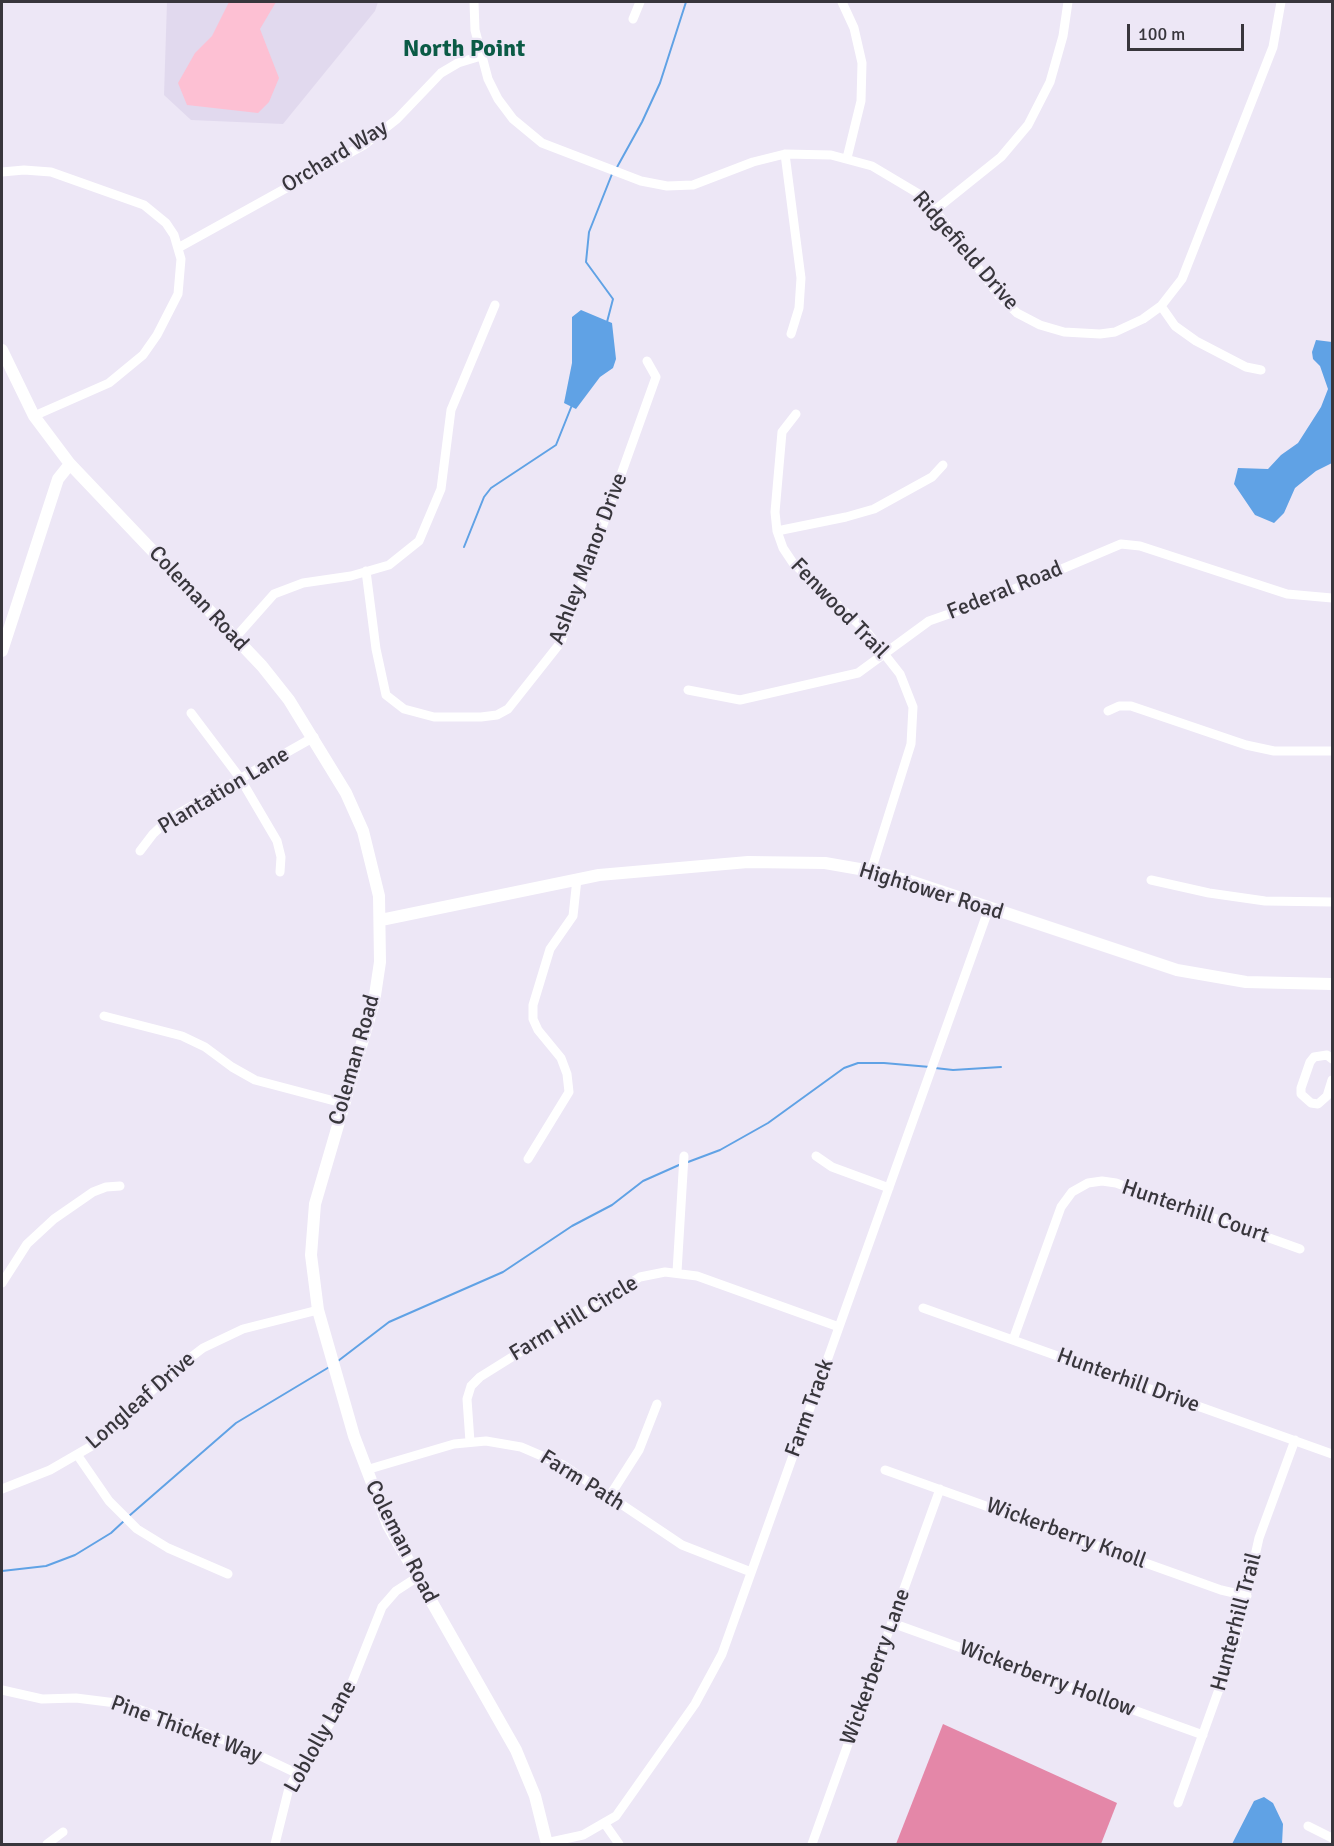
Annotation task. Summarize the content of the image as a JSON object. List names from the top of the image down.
{
  "streets": {
    "street": [
      "Orchard Way",
      "Ridgefield Drive",
      "Ashley Manor Drive",
      "Federal Road",
      "Coleman Road",
      "Fenwood Trail",
      "Plantation Lane",
      "Hightower Road",
      "Hunterhill Court",
      "Farm Hill Circle",
      "Hunterhill Drive",
      "Longleaf Drive",
      "Farm Track",
      "Farm Path",
      "Wickerberry Knoll",
      "Hunterhill Trail",
      "Wickerberry Lane",
      "Wickerberry Hollow",
      "Pine Thicket Way",
      "Loblolly Lane"
    ]
  },
  "crossings": [
    ["Orchard Way", "Ridgefield Drive"],
    ["Federal Road", "Fenwood Trail"],
    ["Coleman Road", "Plantation Lane"],
    ["Coleman Road", "Hightower Road"],
    ["Coleman Road", "Longleaf Drive"],
    ["Coleman Road", "Farm Track"],
    ["Coleman Road", "Farm Path"],
    ["Coleman Road", "Loblolly Lane"],
    ["Fenwood Trail", "Hightower Road"],
    ["Hightower Road", "Farm Track"],
    ["Hunterhill Court", "Hunterhill Drive"],
    ["Farm Hill Circle", "Farm Track"],
    ["Farm Hill Circle", "Farm Path"],
    ["Hunterhill Drive", "Hunterhill Trail"],
    ["Farm Track", "Farm Path"],
    ["Wickerberry Knoll", "Hunterhill Trail"],
    ["Wickerberry Knoll", "Wickerberry Lane"],
    ["Hunterhill Trail", "Wickerberry Hollow"],
    ["Wickerberry Lane", "Wickerberry Hollow"],
    ["Pine Thicket Way", "Loblolly Lane"]
  ],
  "districts": ["North Point"],
  "scale_bar": "100 m"
}
